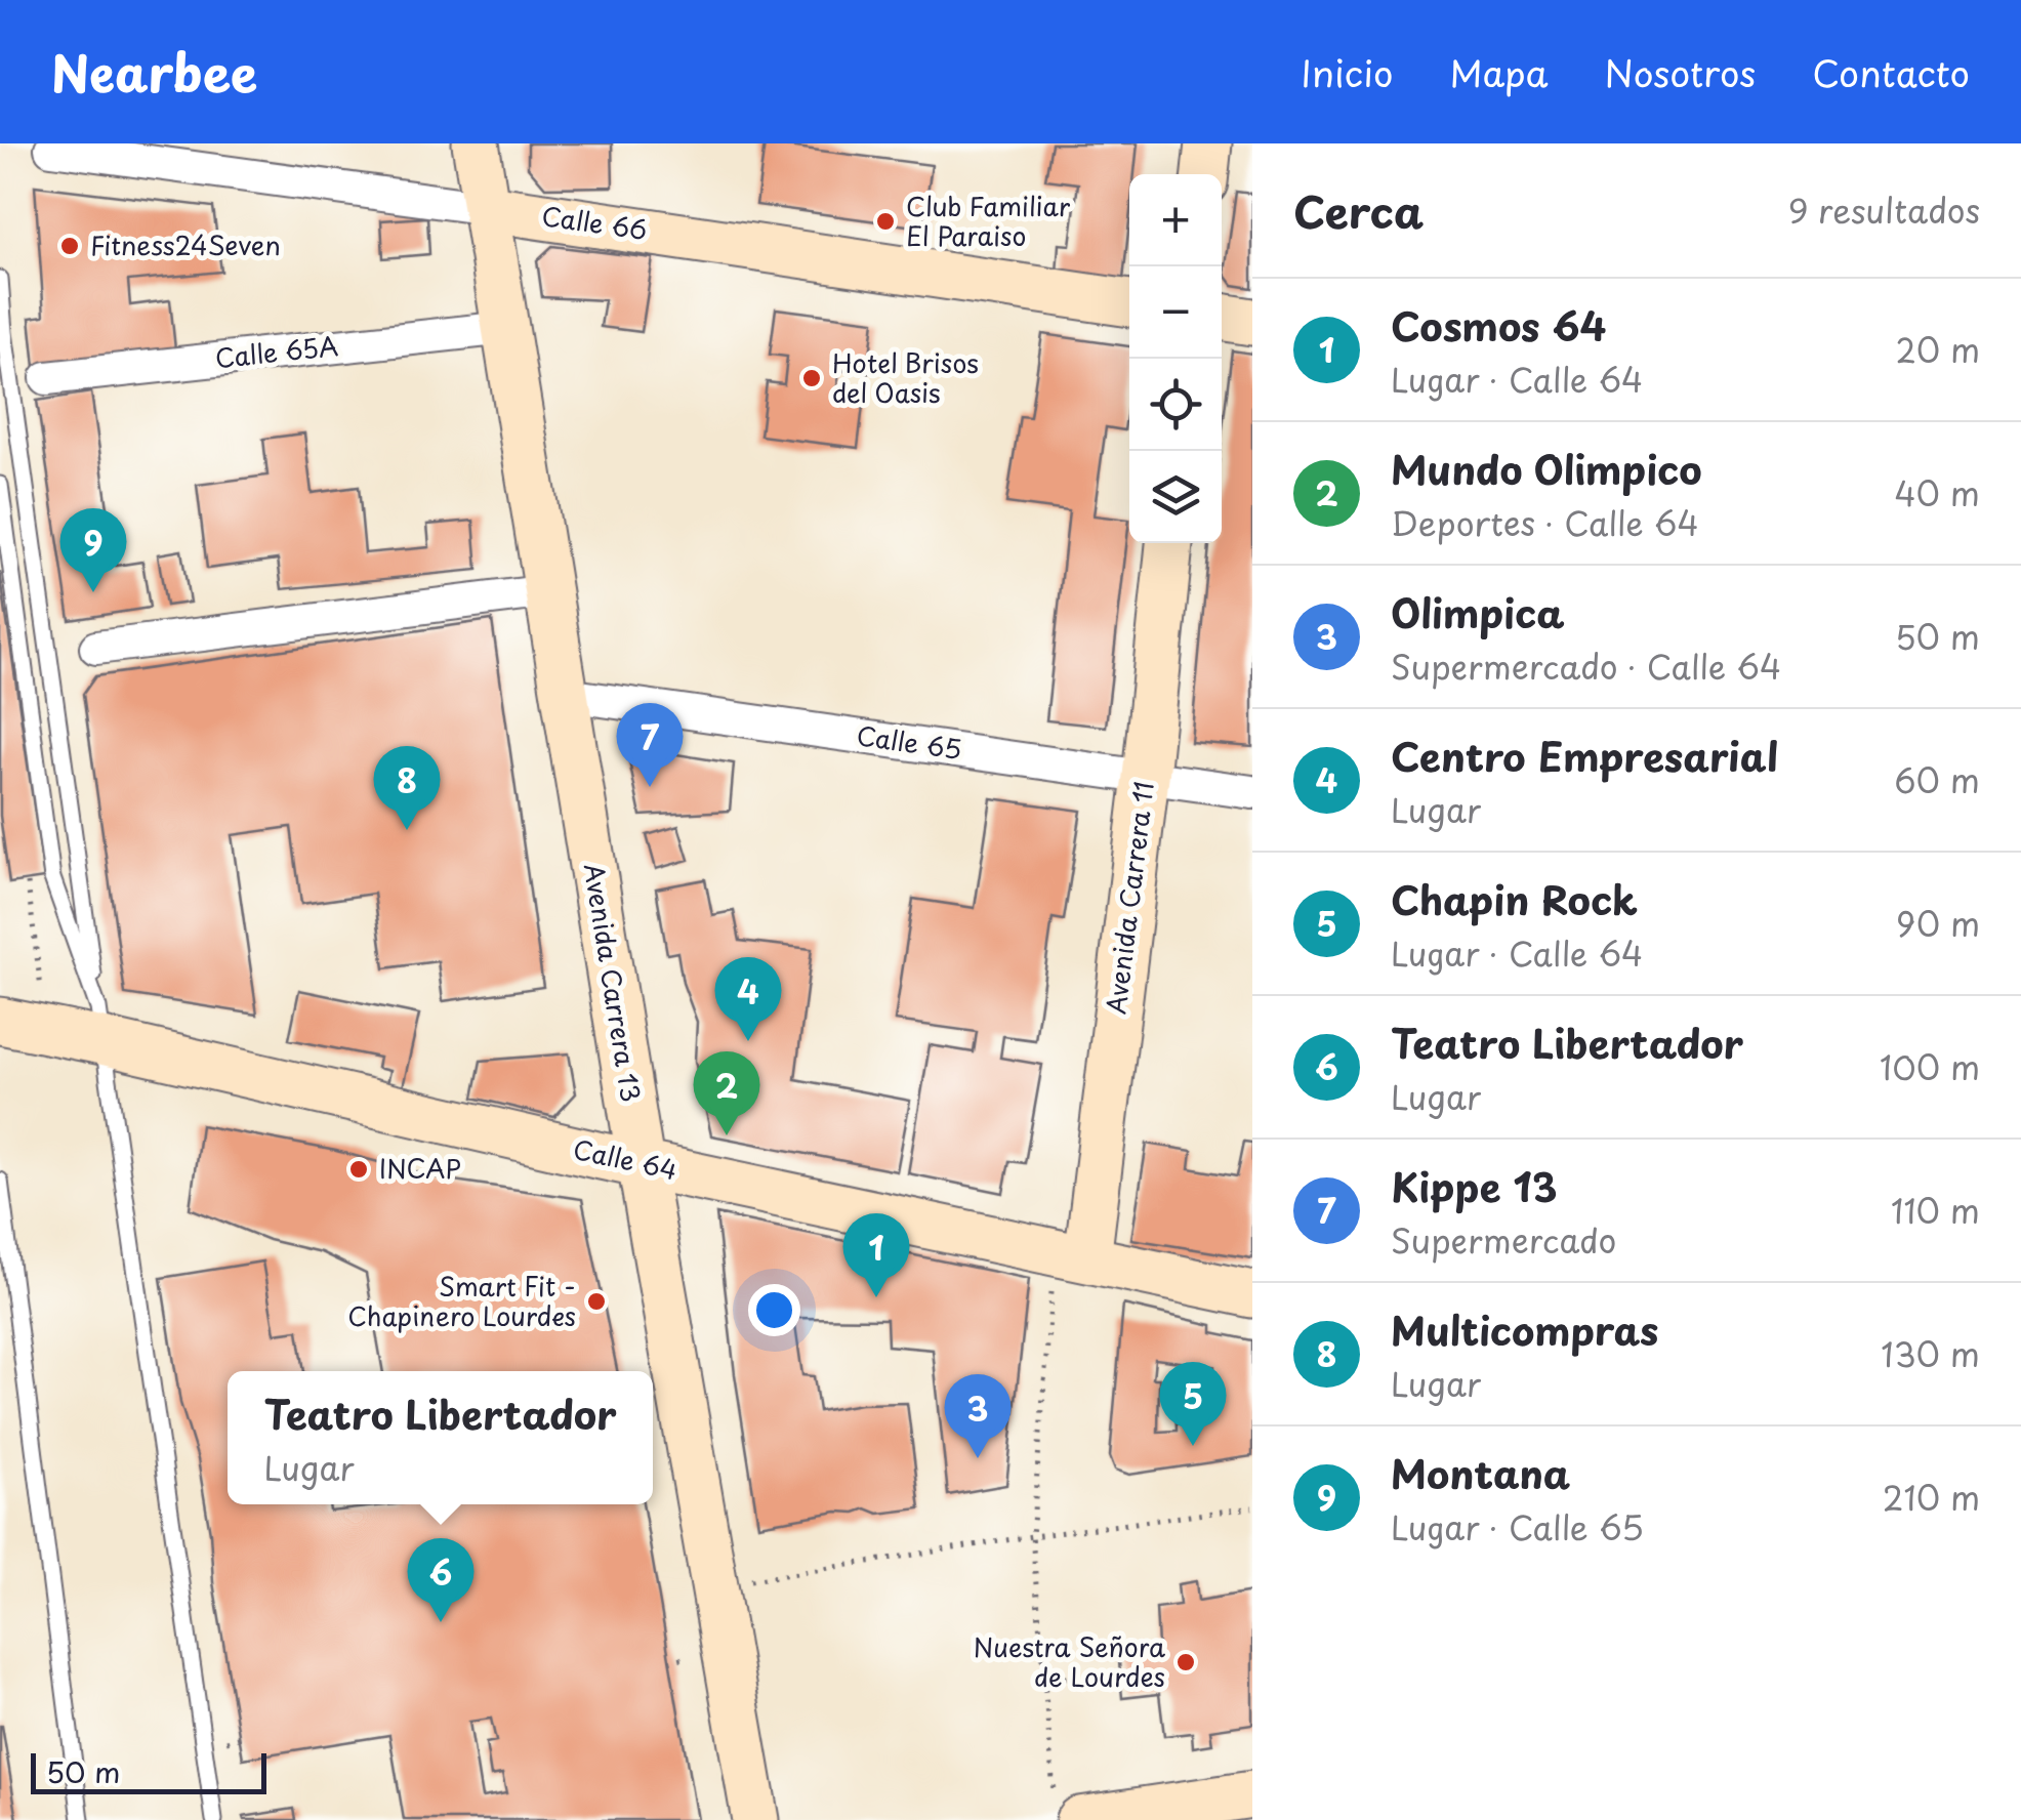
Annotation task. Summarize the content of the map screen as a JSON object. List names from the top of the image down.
{
  "streets": {
    "main road": [
      "Calle 66",
      "Avenida Carrera 11",
      "Avenida Carrera 13",
      "Calle 64"
    ],
    "street": ["Calle 65A", "Calle 65"]
  },
  "crossings": [
    ["Calle 66", "Avenida Carrera 13"],
    ["Calle 65A", "Avenida Carrera 13"],
    ["Calle 65", "Avenida Carrera 11"],
    ["Calle 65", "Avenida Carrera 13"],
    ["Avenida Carrera 11", "Calle 64"],
    ["Avenida Carrera 13", "Calle 64"]
  ],
  "places": [
    "Club Familiar El Paraiso",
    "Fitness24Seven",
    "Hotel Brisos del Oasis",
    "INCAP",
    "Smart Fit - Chapinero Lourdes",
    "Nuestra Señora de Lourdes"
  ],
  "scale_bar": "50 m",
  "page": {
    "header": "Nearbee",
    "nav": [
      "Inicio",
      "Mapa",
      "Nosotros",
      "Contacto"
    ],
    "heading": ["Cerca", "9 resultados"],
    "map_buttons": ["+", "−"],
    "list": [
      {
        "mark": "1",
        "name": "Cosmos 64",
        "note": "Lugar · Calle 64",
        "value": "20 m"
      },
      {
        "mark": "2",
        "name": "Mundo Olimpico",
        "note": "Deportes · Calle 64",
        "value": "40 m"
      },
      {
        "mark": "3",
        "name": "Olimpica",
        "note": "Supermercado · Calle 64",
        "value": "50 m"
      },
      {
        "mark": "4",
        "name": "Centro Empresarial",
        "note": "Lugar",
        "value": "60 m"
      },
      {
        "mark": "5",
        "name": "Chapin Rock",
        "note": "Lugar · Calle 64",
        "value": "90 m"
      },
      {
        "mark": "6",
        "name": "Teatro Libertador",
        "note": "Lugar",
        "value": "100 m"
      },
      {
        "mark": "7",
        "name": "Kippe 13",
        "note": "Supermercado",
        "value": "110 m"
      },
      {
        "mark": "8",
        "name": "Multicompras",
        "note": "Lugar",
        "value": "130 m"
      },
      {
        "mark": "9",
        "name": "Montana",
        "note": "Lugar · Calle 65",
        "value": "210 m"
      }
    ],
    "pins": [
      "9",
      "7",
      "8",
      "4",
      "2",
      "1",
      "5",
      "3",
      "6"
    ],
    "popup": ["Teatro Libertador", "Lugar"],
    "scale": "50 m"
  }
}
